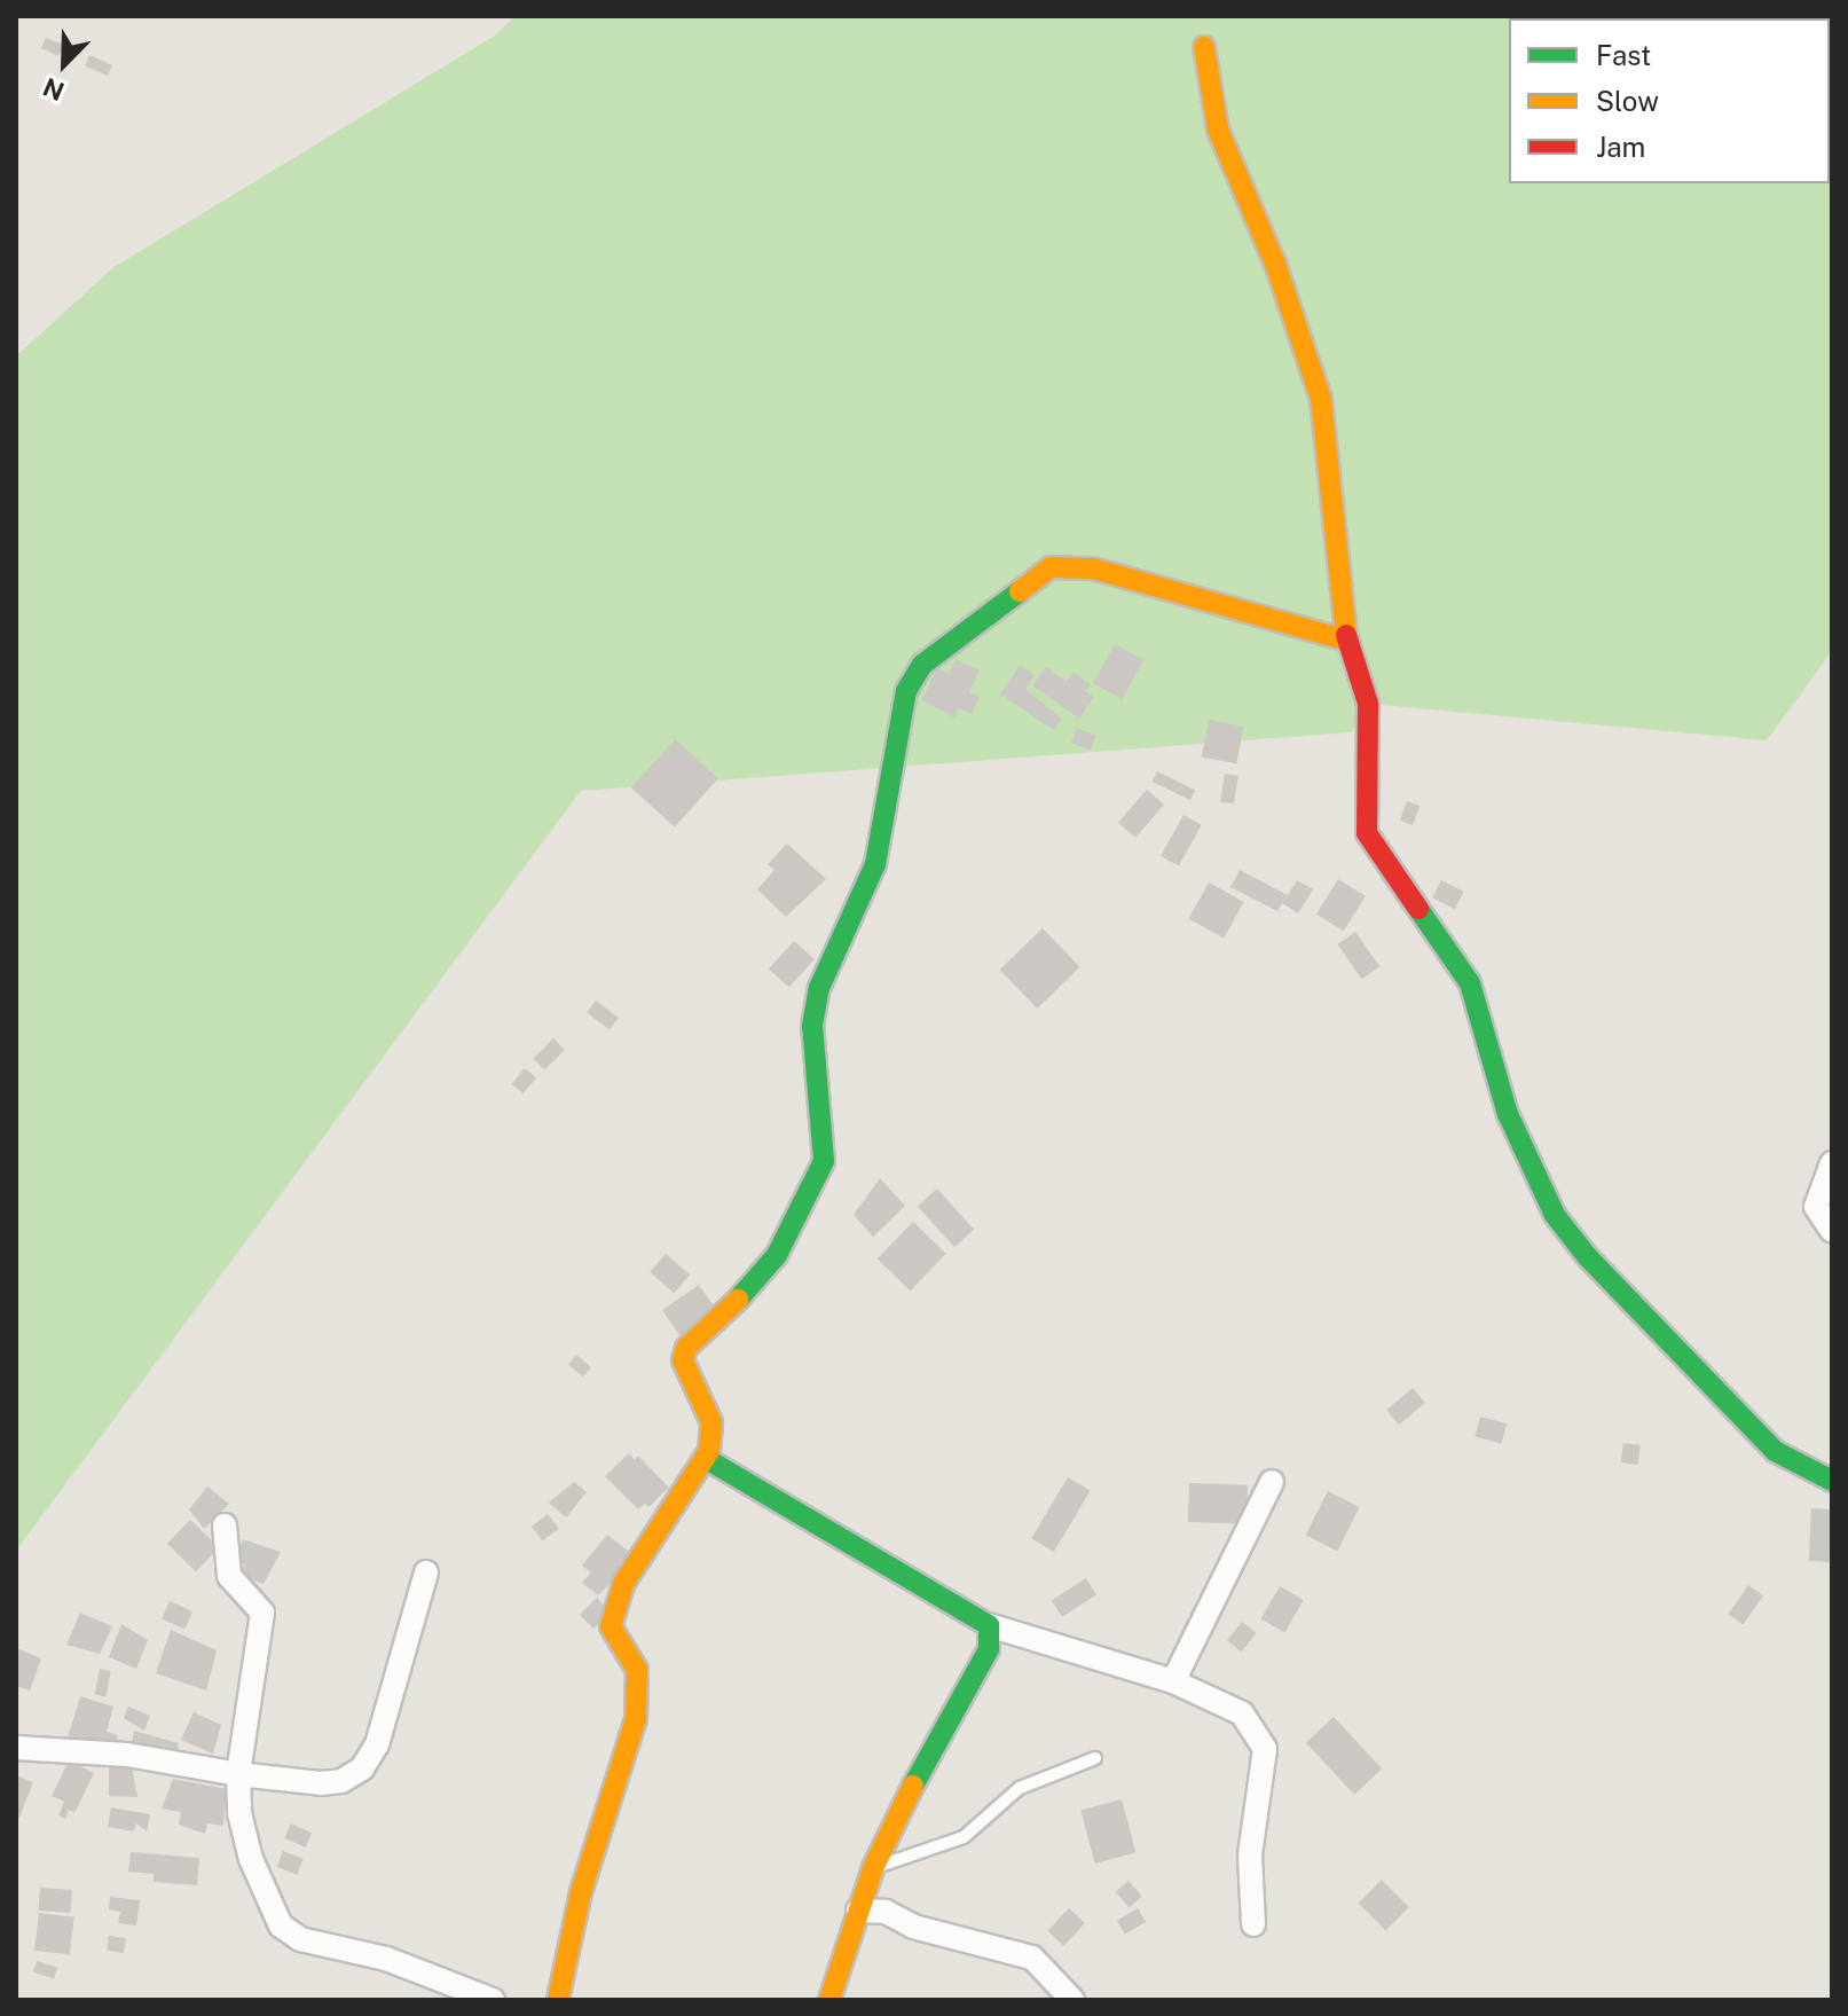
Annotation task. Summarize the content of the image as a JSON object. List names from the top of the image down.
{
  "legend": ["Fast", "Slow", "Jam"],
  "north": "bottom left"
}
